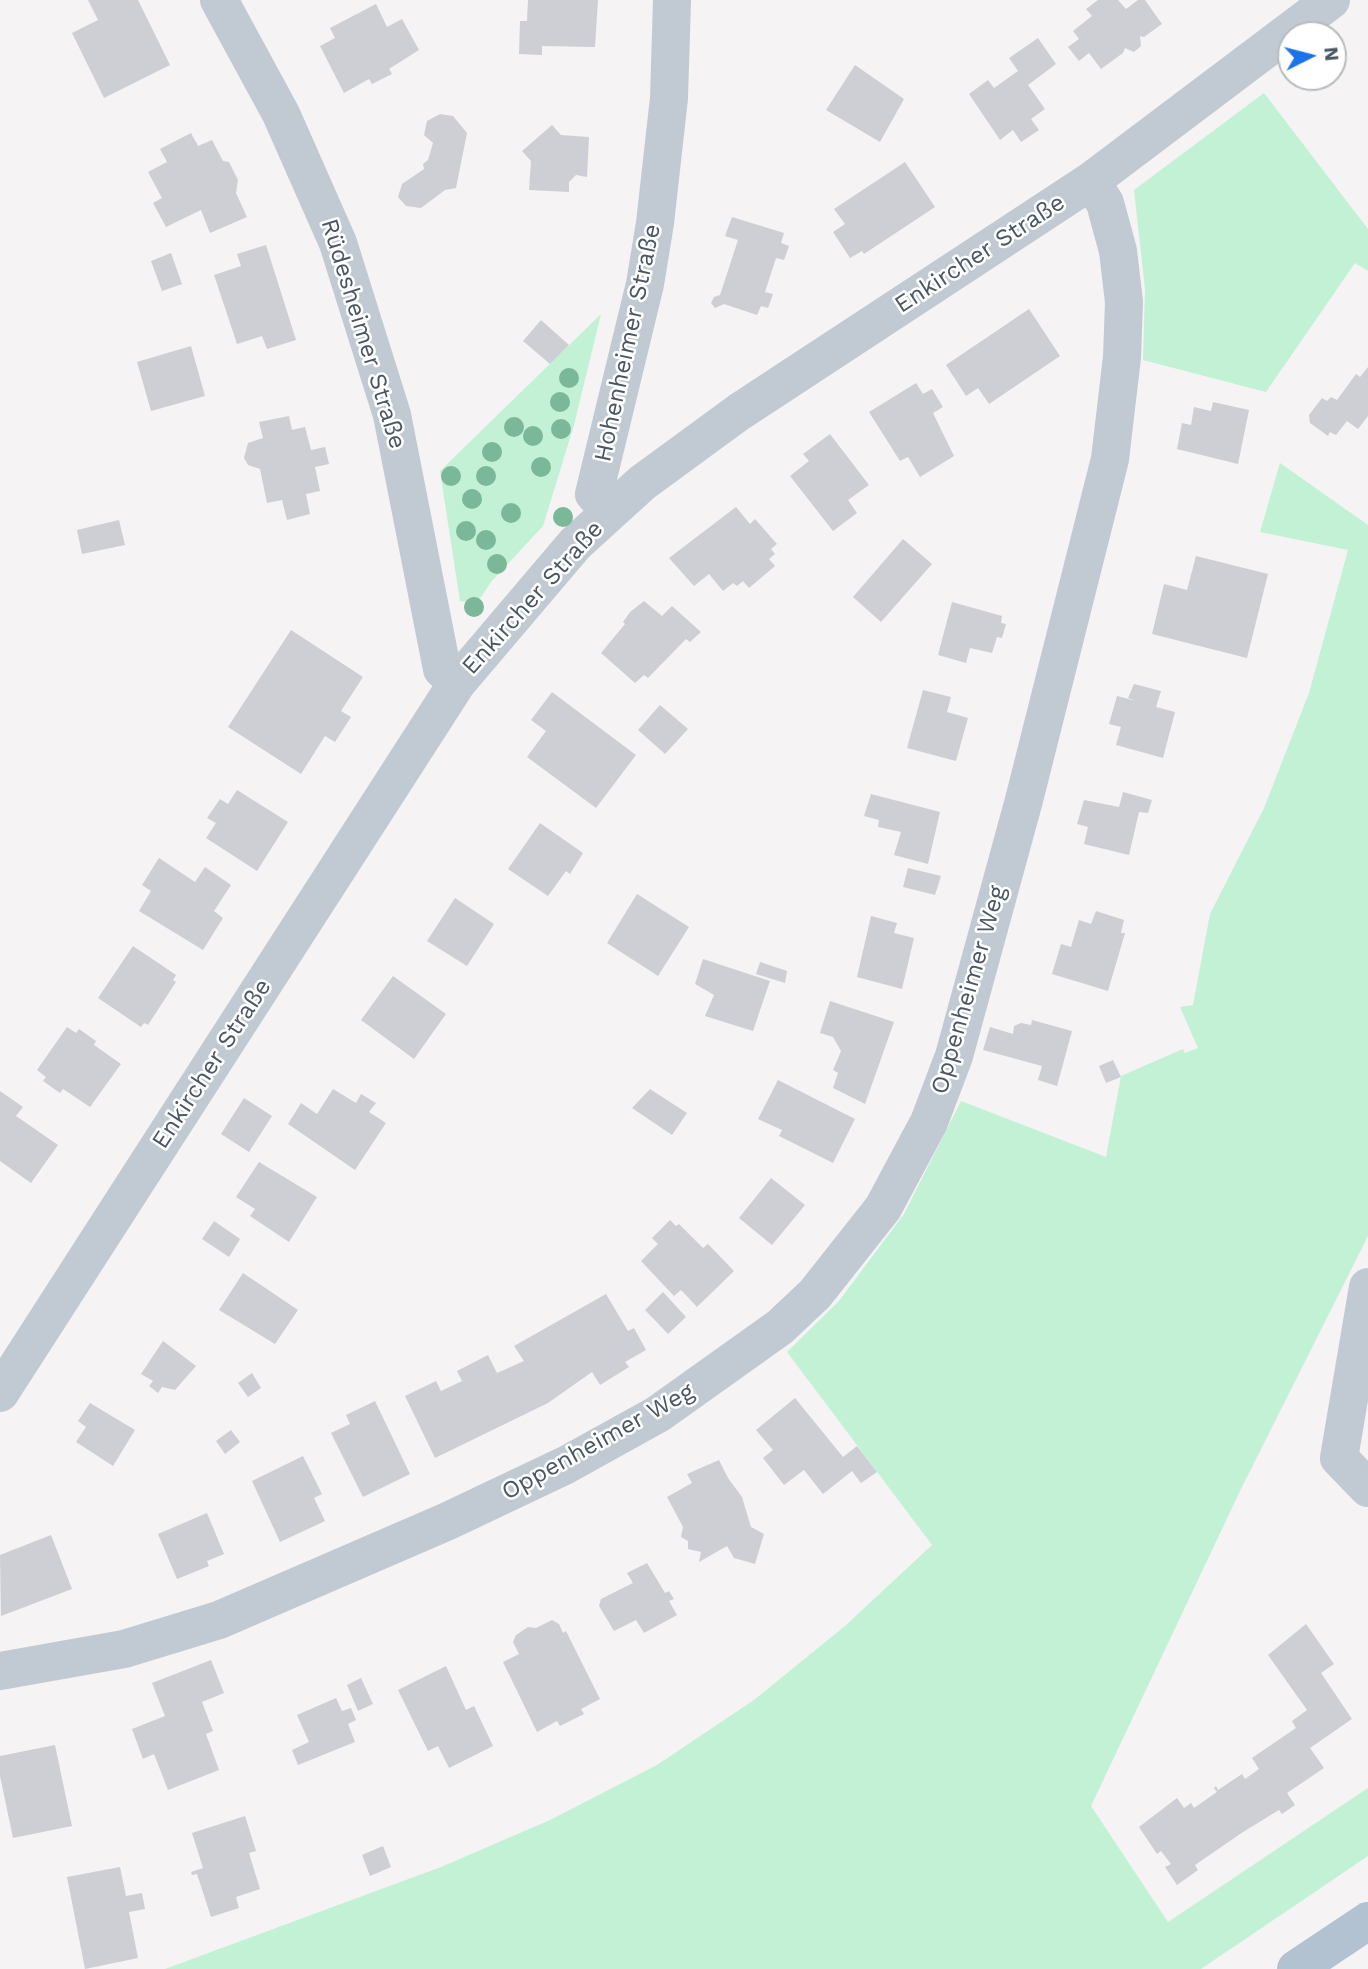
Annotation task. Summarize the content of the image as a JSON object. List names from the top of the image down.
{
  "streets": {
    "street": [
      "Enkircher Straße",
      "Rüdesheimer Straße",
      "Hohenheimer Straße",
      "Oppenheimer Weg"
    ]
  },
  "crossings": [
    ["Enkircher Straße", "Rüdesheimer Straße"],
    ["Enkircher Straße", "Hohenheimer Straße"],
    ["Enkircher Straße", "Oppenheimer Weg"]
  ],
  "north": "right"
}
